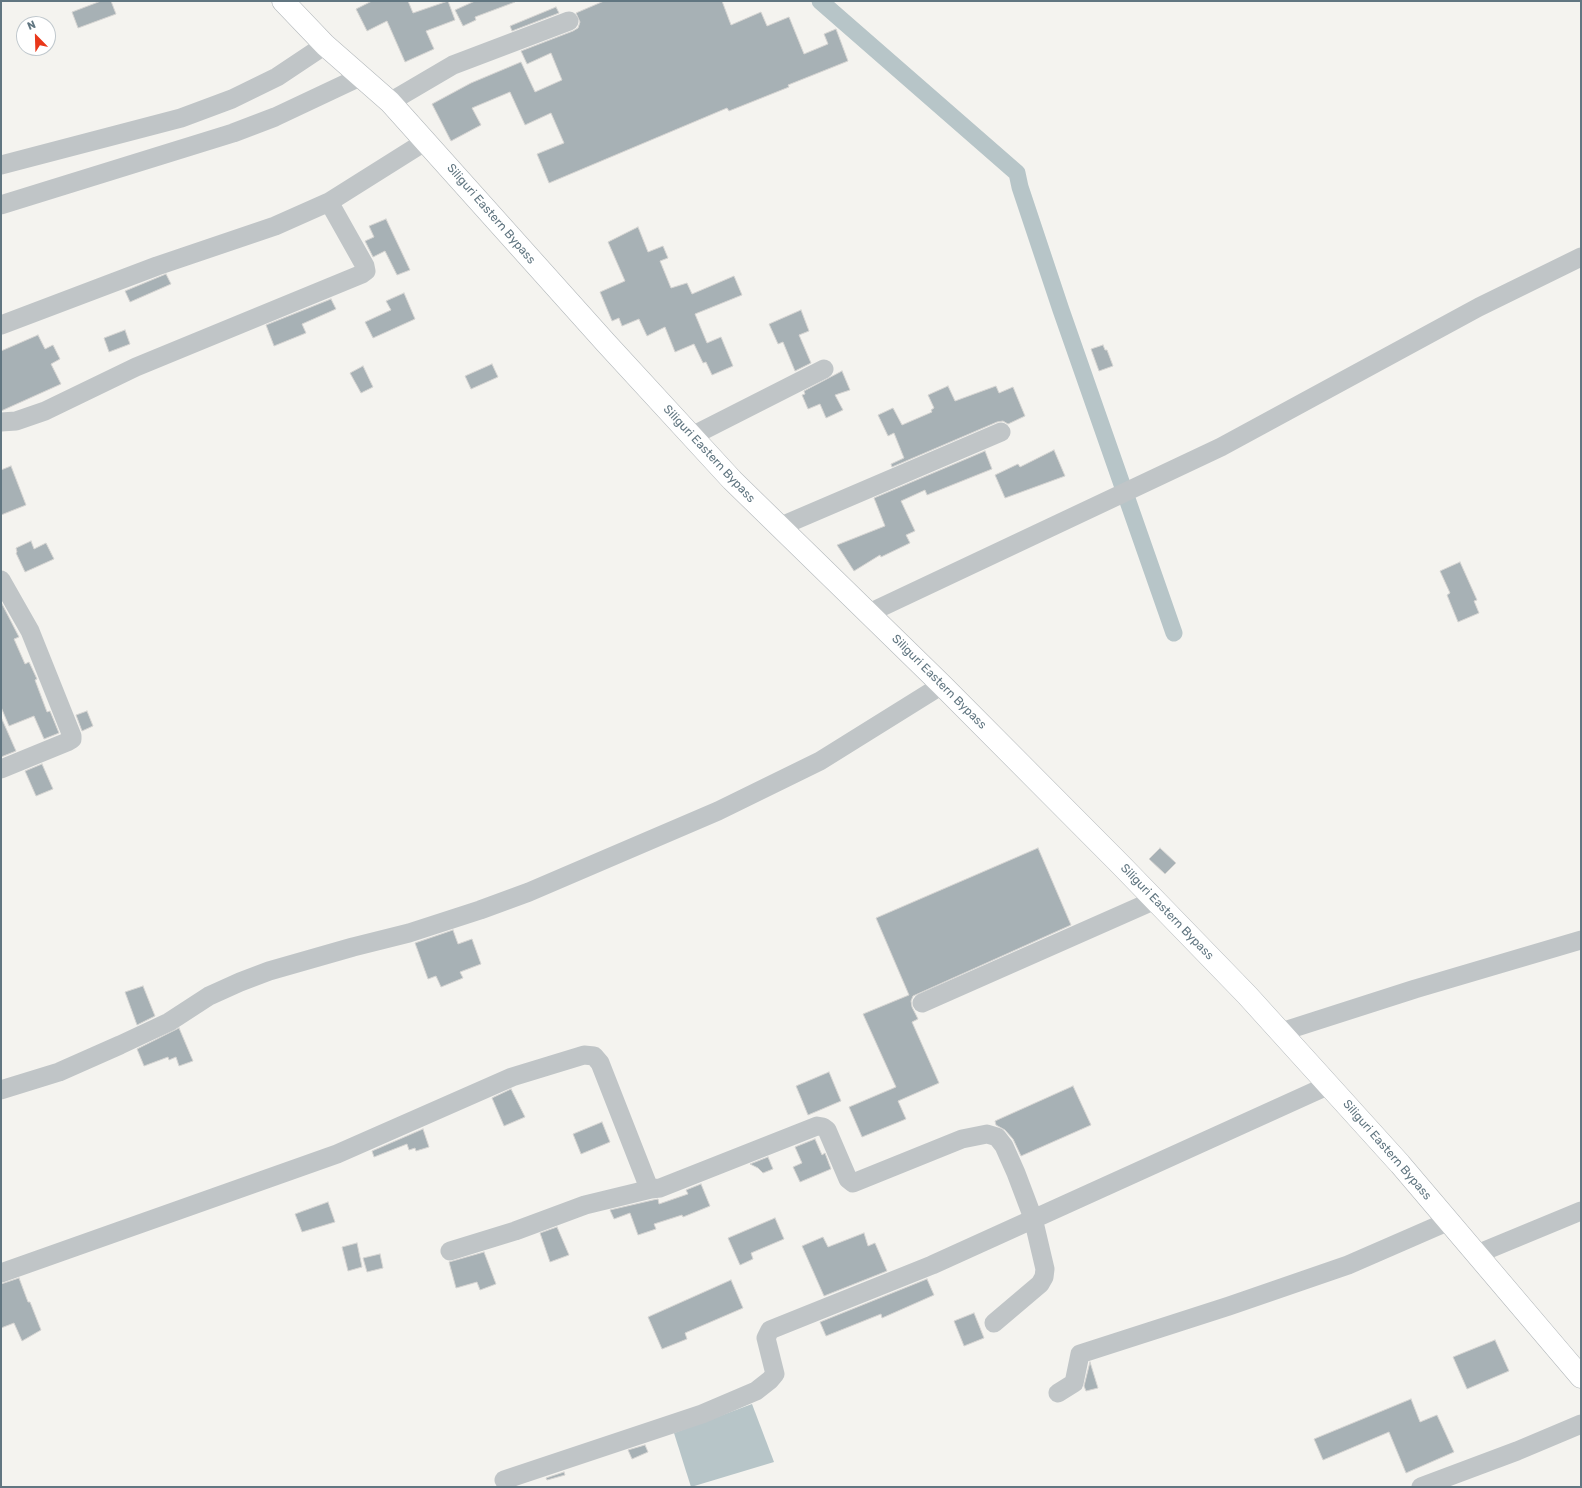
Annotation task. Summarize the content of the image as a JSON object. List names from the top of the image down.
{
  "streets": {
    "main road": ["Siliguri Eastern Bypass"]
  },
  "north": "top left"
}
